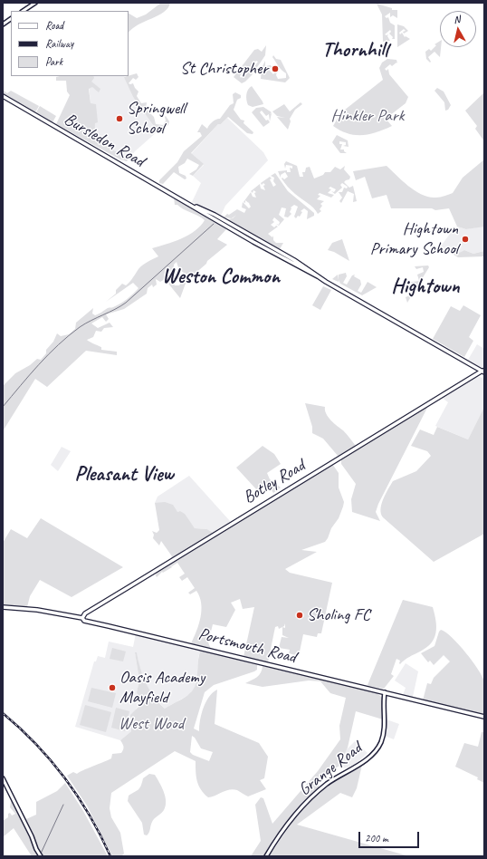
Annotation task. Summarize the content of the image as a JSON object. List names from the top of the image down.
{
  "streets": {
    "main road": ["Bursledon Road", "Botley Road", "Portsmouth Road"],
    "street": ["Grange Road"]
  },
  "crossings": [
    ["Bursledon Road", "Botley Road"],
    ["Botley Road", "Portsmouth Road"],
    ["Portsmouth Road", "Grange Road"]
  ],
  "districts": [
    "Thornhill",
    "Weston Common",
    "Hightown",
    "Pleasant View"
  ],
  "parks": ["Hinkler Park", "West Wood"],
  "places": [
    "St Christopher",
    "Springwell School",
    "Hightown Primary School",
    "Sholing FC",
    "Oasis Academy Mayfield"
  ],
  "legend": ["Road", "Railway", "Park"],
  "scale_bar": "200 m",
  "north": "top"
}
